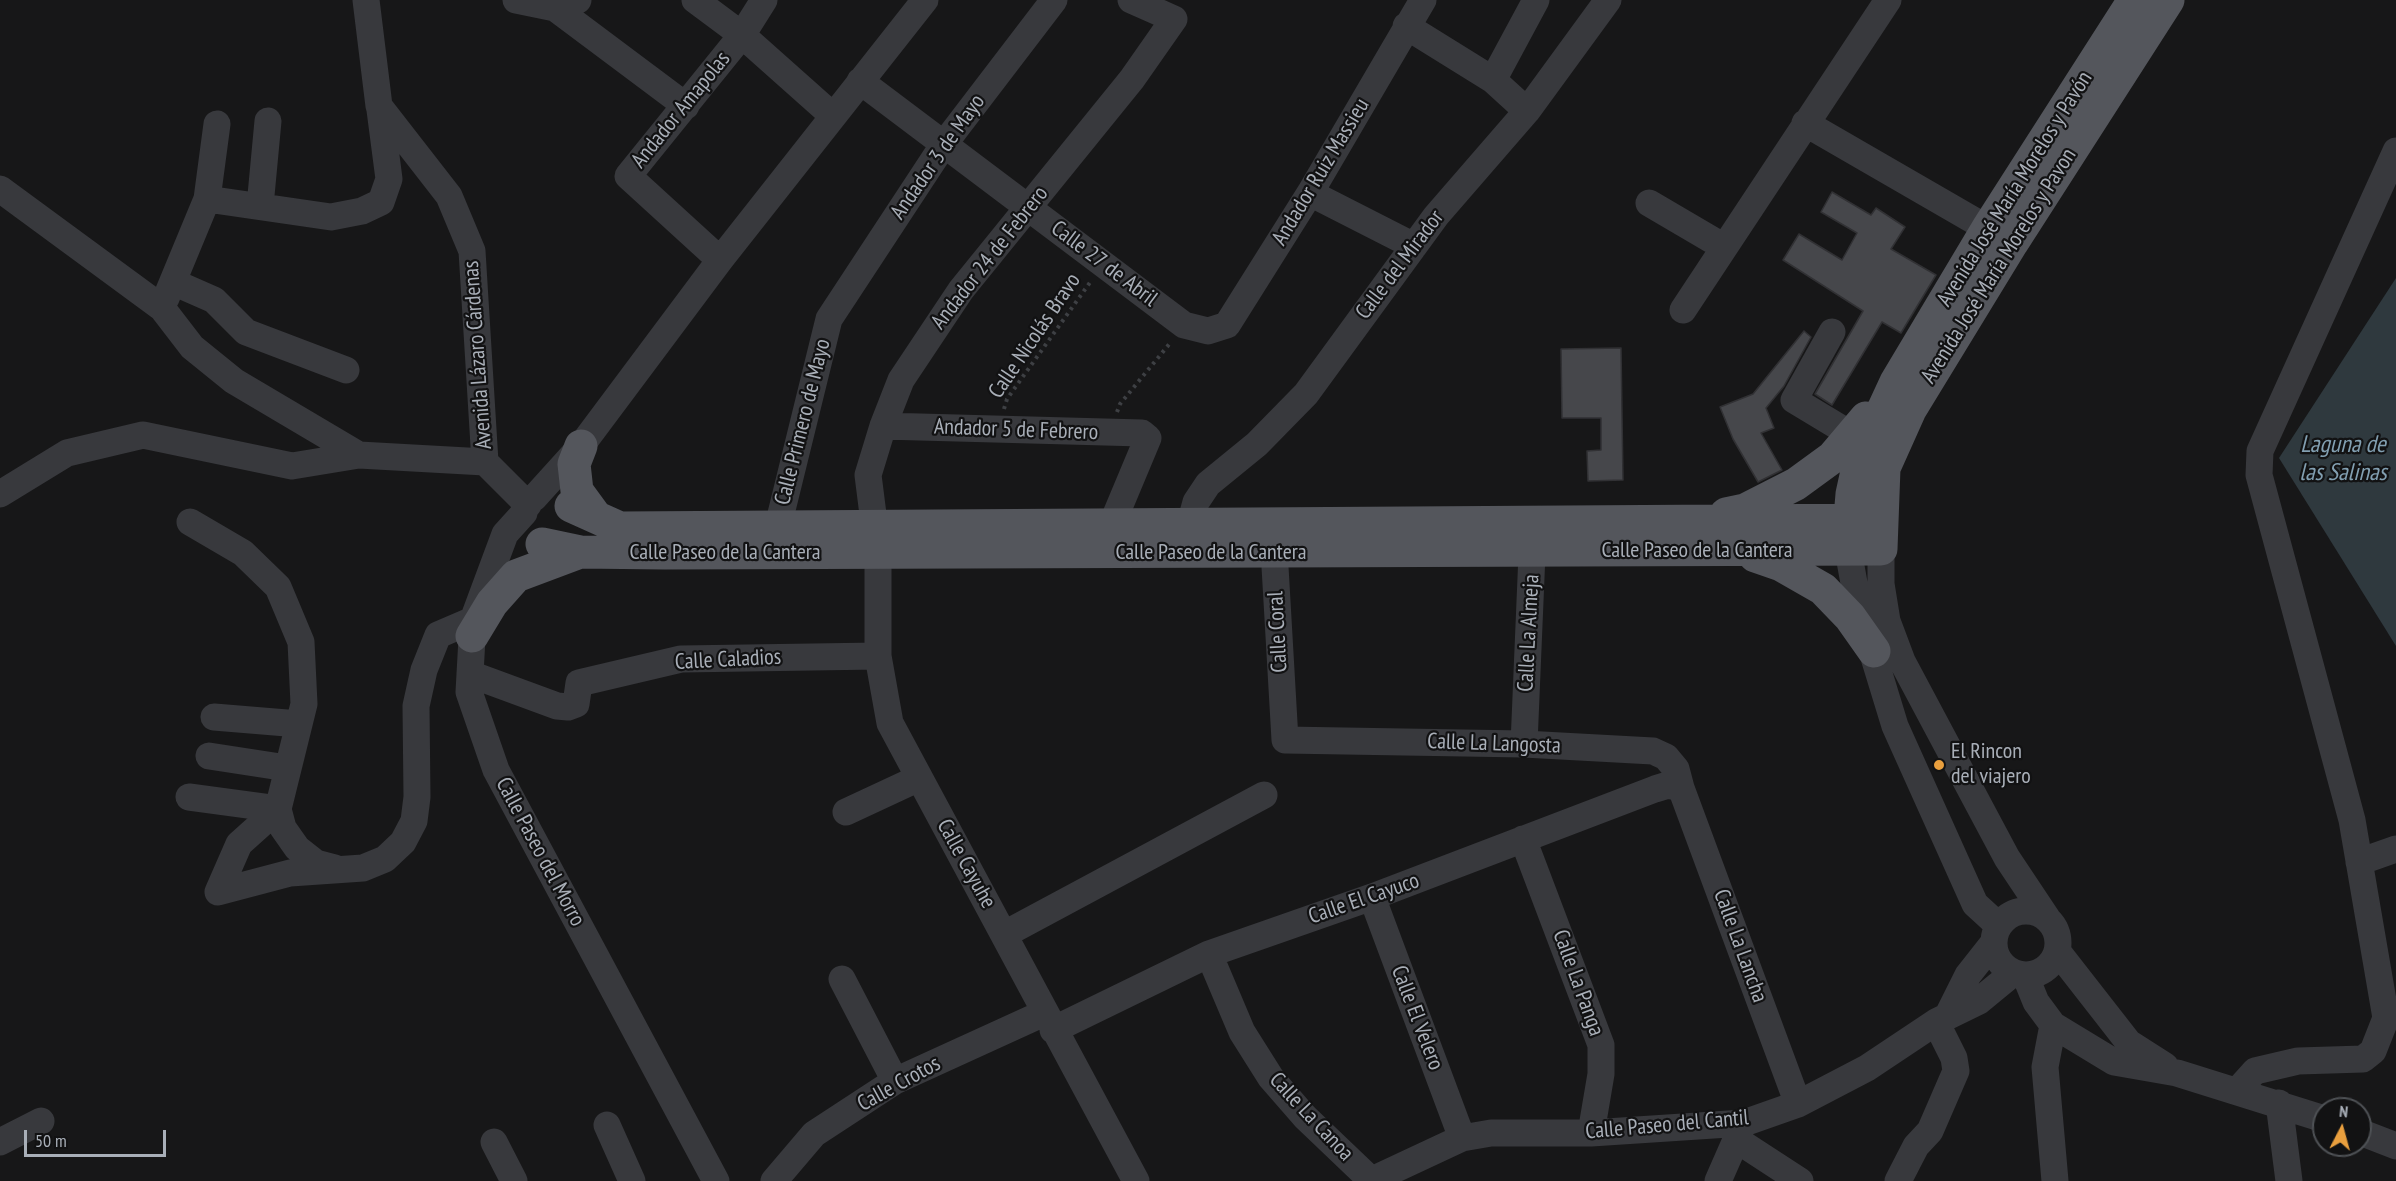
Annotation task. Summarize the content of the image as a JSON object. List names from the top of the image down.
{
  "streets": {
    "main road": ["Avenida José María Morelos y Pavón", "Avenida José María Morelos y Pavon", "Calle Paseo de la Cantera"],
    "street": [
      "Andador Amapolas",
      "Andador 3 de Mayo",
      "Andador Ruiz Massieu",
      "Andador 24 de Febrero",
      "Calle 27 de Abril",
      "Calle del Mirador",
      "Avenida Lázaro Cárdenas",
      "Calle Primero de Mayo",
      "Andador 5 de Febrero",
      "Calle Coral",
      "Calle La Almeja",
      "Calle Caladios",
      "Calle La Langosta",
      "Calle Paseo del Morro",
      "Calle Cayuhe",
      "Calle El Cayuco",
      "Calle La Lancha",
      "Calle La Panga",
      "Calle El Velero",
      "Calle Crotos",
      "Calle La Canoa",
      "Calle Paseo del Cantil"
    ],
    "path": ["Calle Nicolás Bravo"]
  },
  "crossings": [
    ["Andador Amapolas", "Calle Paseo del Morro"],
    ["Andador 3 de Mayo", "Calle 27 de Abril"],
    ["Andador 3 de Mayo", "Calle Primero de Mayo"],
    ["Andador Ruiz Massieu", "Calle 27 de Abril"],
    ["Avenida José María Morelos y Pavón", "Avenida José María Morelos y Pavon"],
    ["Andador 24 de Febrero", "Calle 27 de Abril"],
    ["Andador 24 de Febrero", "Andador 5 de Febrero"],
    ["Andador 24 de Febrero", "Calle Paseo de la Cantera"],
    ["Andador 24 de Febrero", "Calle Cayuhe"],
    ["Calle 27 de Abril", "Calle Nicolás Bravo"],
    ["Calle 27 de Abril", "Calle Paseo del Morro"],
    ["Calle del Mirador", "Calle Paseo de la Cantera"],
    ["Avenida José María Morelos y Pavon", "Calle Paseo de la Cantera"],
    ["Calle Nicolás Bravo", "Andador 5 de Febrero"],
    ["Avenida Lázaro Cárdenas", "Calle Paseo de la Cantera"],
    ["Avenida Lázaro Cárdenas", "Calle Paseo del Morro"],
    ["Calle Primero de Mayo", "Calle Paseo de la Cantera"],
    ["Andador 5 de Febrero", "Calle Paseo de la Cantera"],
    ["Calle Paseo de la Cantera", "Calle Coral"],
    ["Calle Paseo de la Cantera", "Calle La Almeja"],
    ["Calle Paseo de la Cantera", "Calle Paseo del Morro"],
    ["Calle Paseo de la Cantera", "Calle Cayuhe"],
    ["Calle Coral", "Calle La Langosta"],
    ["Calle La Almeja", "Calle La Langosta"],
    ["Calle Caladios", "Calle Paseo del Morro"],
    ["Calle Caladios", "Calle Cayuhe"],
    ["Calle La Langosta", "Calle El Cayuco"],
    ["Calle La Langosta", "Calle La Lancha"],
    ["Calle Cayuhe", "Calle El Cayuco"],
    ["Calle Cayuhe", "Calle Crotos"],
    ["Calle El Cayuco", "Calle La Lancha"],
    ["Calle El Cayuco", "Calle La Panga"],
    ["Calle El Cayuco", "Calle El Velero"],
    ["Calle El Cayuco", "Calle Crotos"],
    ["Calle El Cayuco", "Calle La Canoa"],
    ["Calle La Lancha", "Calle Paseo del Cantil"],
    ["Calle La Panga", "Calle Paseo del Cantil"],
    ["Calle El Velero", "Calle Paseo del Cantil"],
    ["Calle La Canoa", "Calle Paseo del Cantil"]
  ],
  "water": ["Laguna de las Salinas"],
  "places": ["El Rincon del viajero"],
  "scale_bar": "50 m",
  "north": "top"
}
